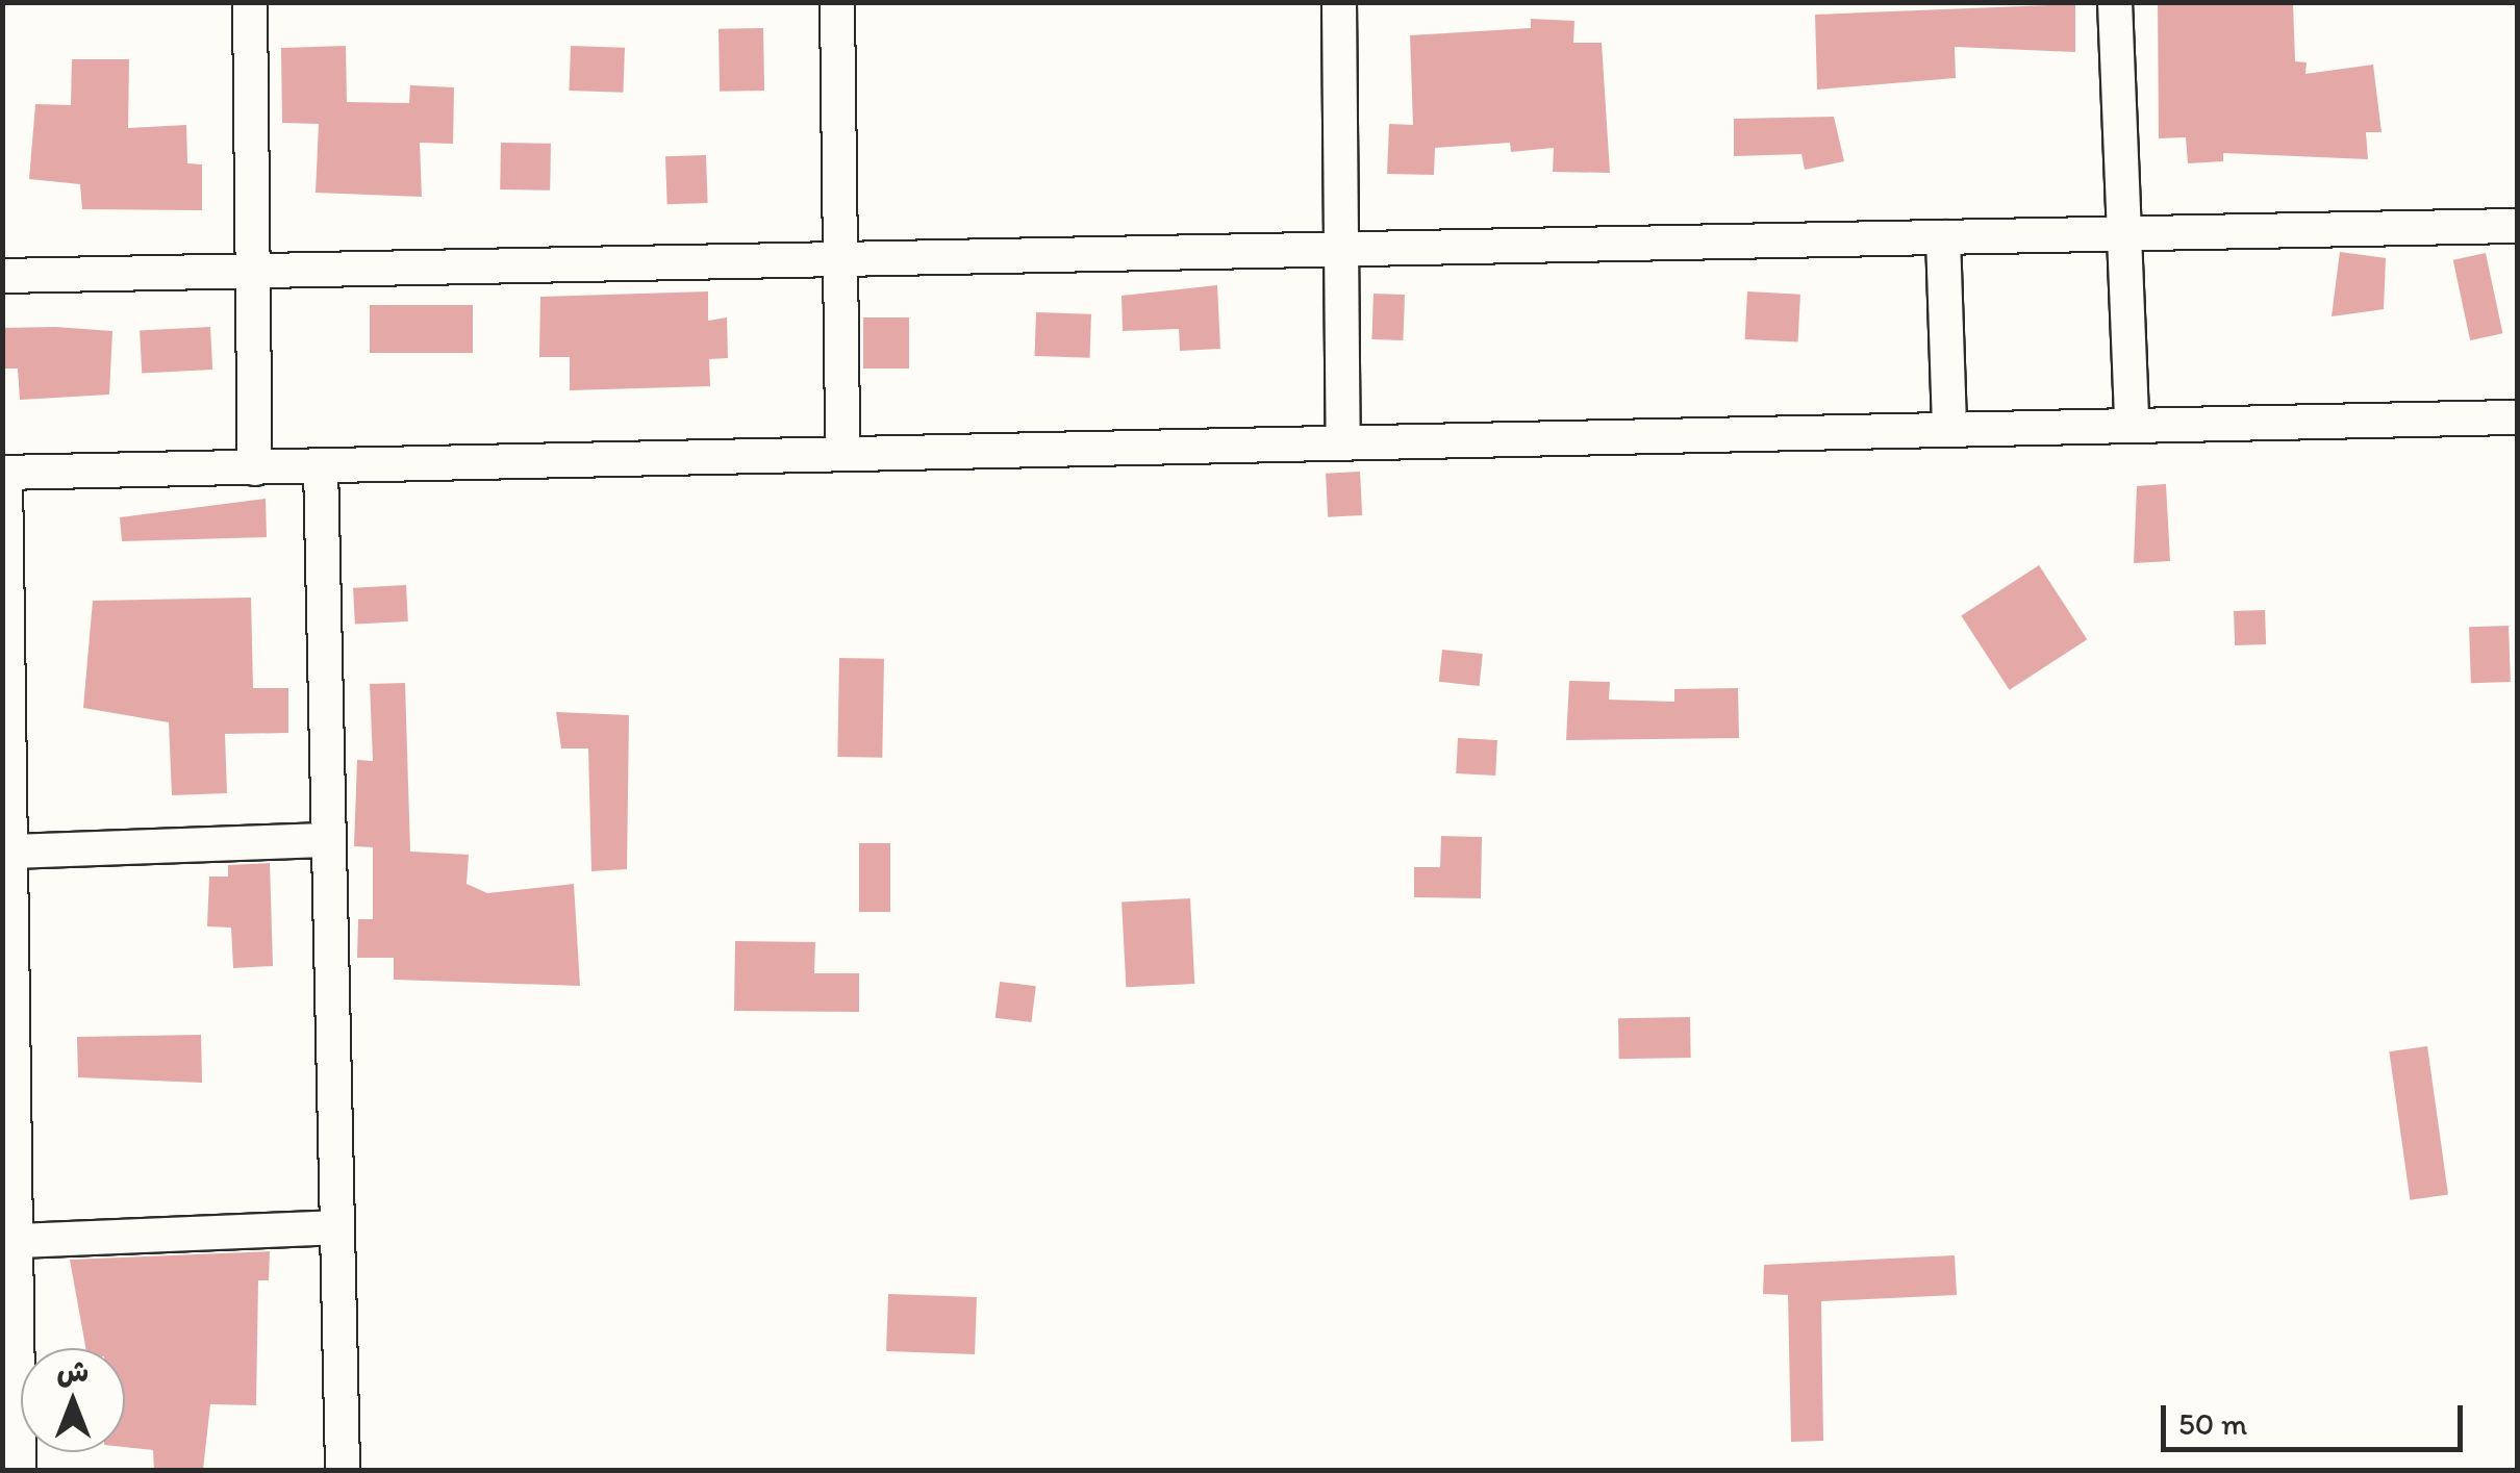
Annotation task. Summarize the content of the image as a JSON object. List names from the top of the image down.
{
  "scale_bar": "50 m",
  "north": "top"
}
